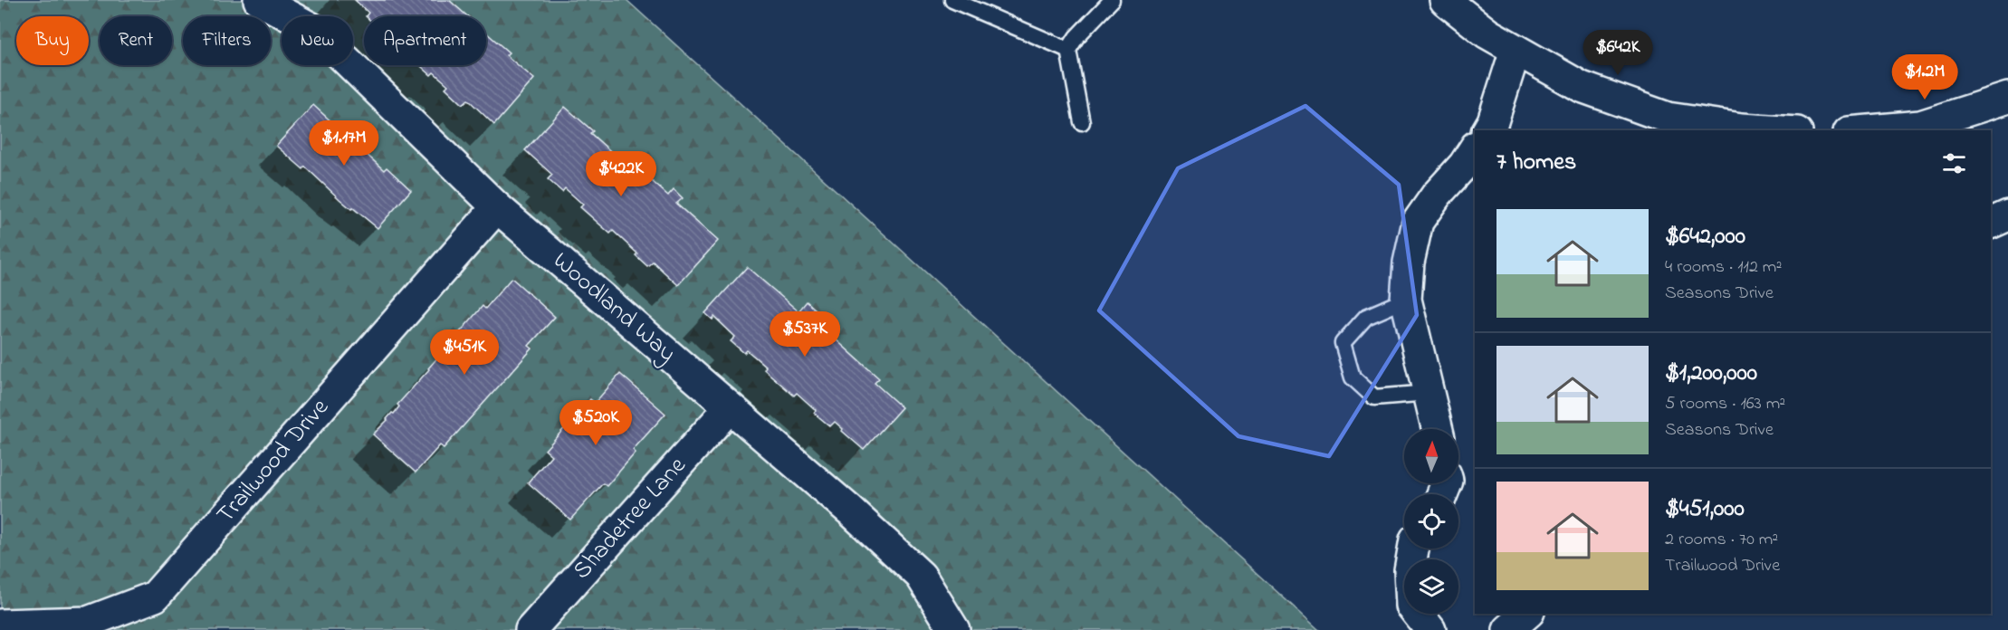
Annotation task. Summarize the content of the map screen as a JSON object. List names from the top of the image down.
{
  "streets": {
    "street": ["Woodland Way", "Trailwood Drive", "Shadetree Lane"]
  },
  "crossings": [
    ["Woodland Way", "Trailwood Drive"],
    ["Woodland Way", "Shadetree Lane"]
  ],
  "north": "top",
  "page": {
    "chip": [
      "Buy",
      "Rent",
      "Filters",
      "New",
      "Apartment"
    ],
    "price": [
      "$642K",
      "$1.2M",
      "$1.17M",
      "$422K",
      "$537K",
      "$451K",
      "$520K"
    ],
    "heading": "7 homes",
    "list": [
      {
        "name": "$642,000",
        "note": "4 rooms · 112 m² · Seasons Drive"
      },
      {
        "name": "$1,200,000",
        "note": "5 rooms · 163 m² · Seasons Drive"
      },
      {
        "name": "$451,000",
        "note": "2 rooms · 70 m² · Trailwood Drive"
      }
    ]
  }
}
